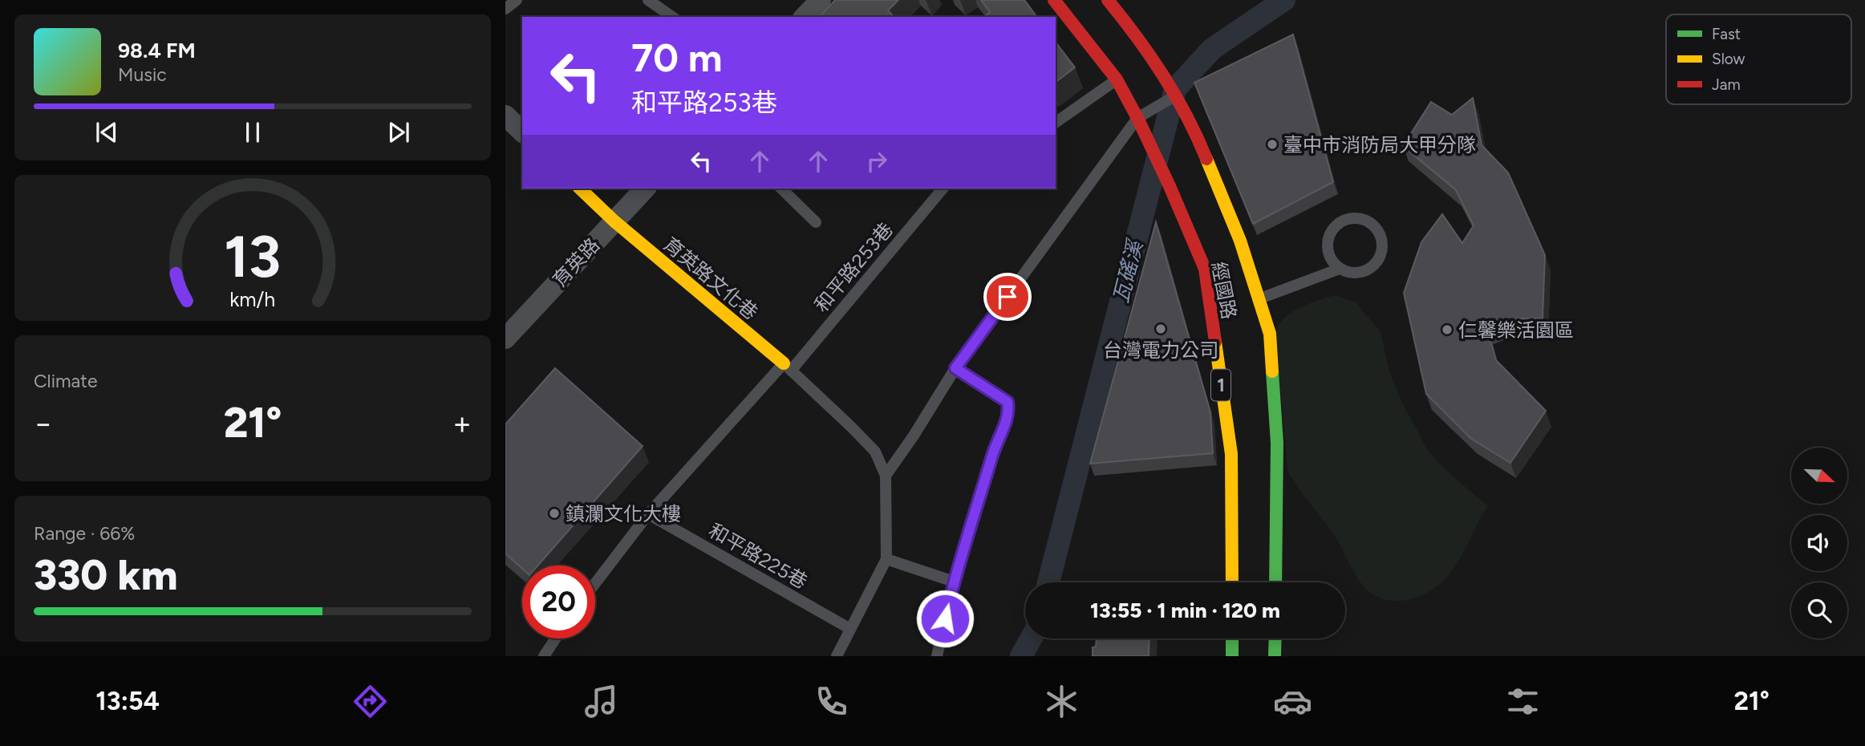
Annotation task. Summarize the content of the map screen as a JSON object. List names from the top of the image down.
{
  "streets": {
    "main road": ["育英路文化巷", "經國路", "1"],
    "street": ["育英路"],
    "lane": ["和平路253巷", "和平路225巷"]
  },
  "crossings": [
    ["育英路", "育英路文化巷"],
    ["和平路253巷", "育英路文化巷"]
  ],
  "water": ["瓦磘溪"],
  "places": [
    "臺中市消防局大甲分隊",
    "台灣電力公司",
    "仁馨樂活園區",
    "鎮瀾文化大樓"
  ],
  "legend": ["Fast", "Slow", "Jam"],
  "north": "bottom right",
  "page": {
    "turn": ["70 m", "和平路253巷"],
    "song": ["98.4 FM", "Music"],
    "tile": [
      "Climate",
      ["Range · 66%", "330 km"]
    ],
    "heat": ["−", "21°", "+"],
    "limit": "20",
    "trip": "13:55 · 1 min · 120 m",
    "tabs": ["13:54", "21°"],
    "gauge": ["13", "km/h"]
  }
}
